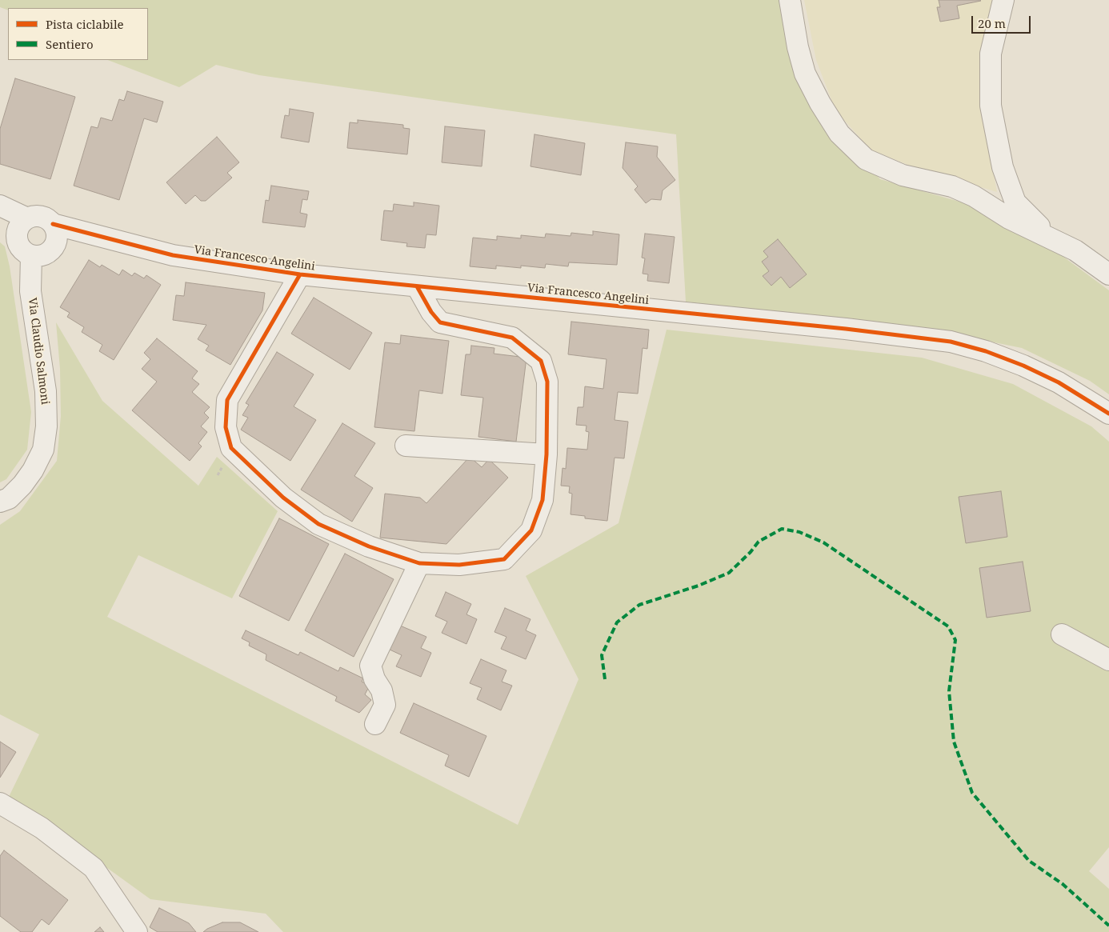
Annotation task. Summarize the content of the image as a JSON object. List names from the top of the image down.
{
  "streets": {
    "street": ["Via Francesco Angelini", "Via Claudio Salmoni"]
  },
  "crossings": [
    ["Via Francesco Angelini", "Via Claudio Salmoni"]
  ],
  "legend": ["Pista ciclabile", "Sentiero"],
  "scale_bar": "20 m"
}
